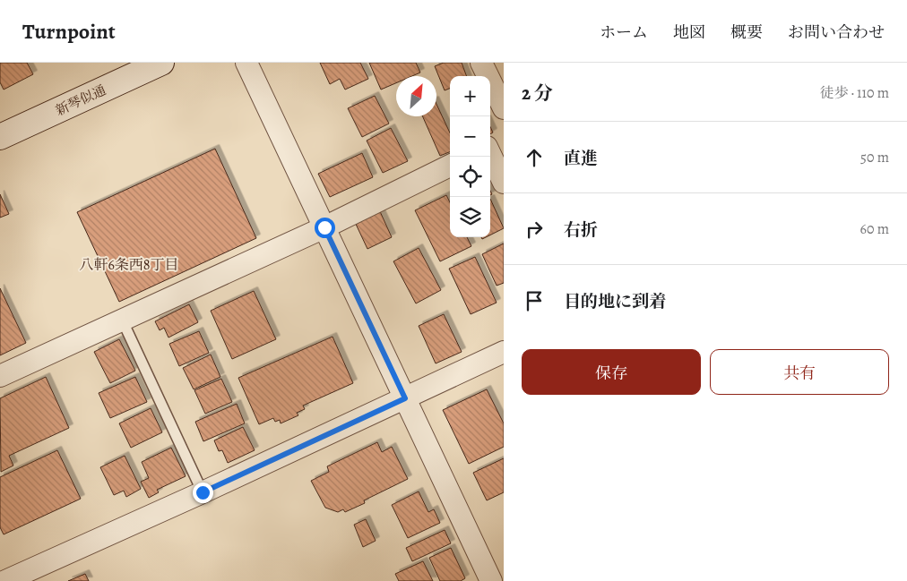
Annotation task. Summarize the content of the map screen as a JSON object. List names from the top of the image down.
{
  "streets": {
    "street": ["新琴似通"]
  },
  "districts": ["八軒6条西8丁目"],
  "north": "top right",
  "page": {
    "header": "Turnpoint",
    "nav": [
      "ホーム",
      "地図",
      "概要",
      "お問い合わせ"
    ],
    "heading": ["2 分", "徒歩 · 110 m"],
    "map_buttons": ["+", "−"],
    "list": [
      ["直進", "50 m"],
      ["右折", "60 m"],
      "目的地に到着"
    ],
    "buttons": ["保存", "共有"]
  }
}
